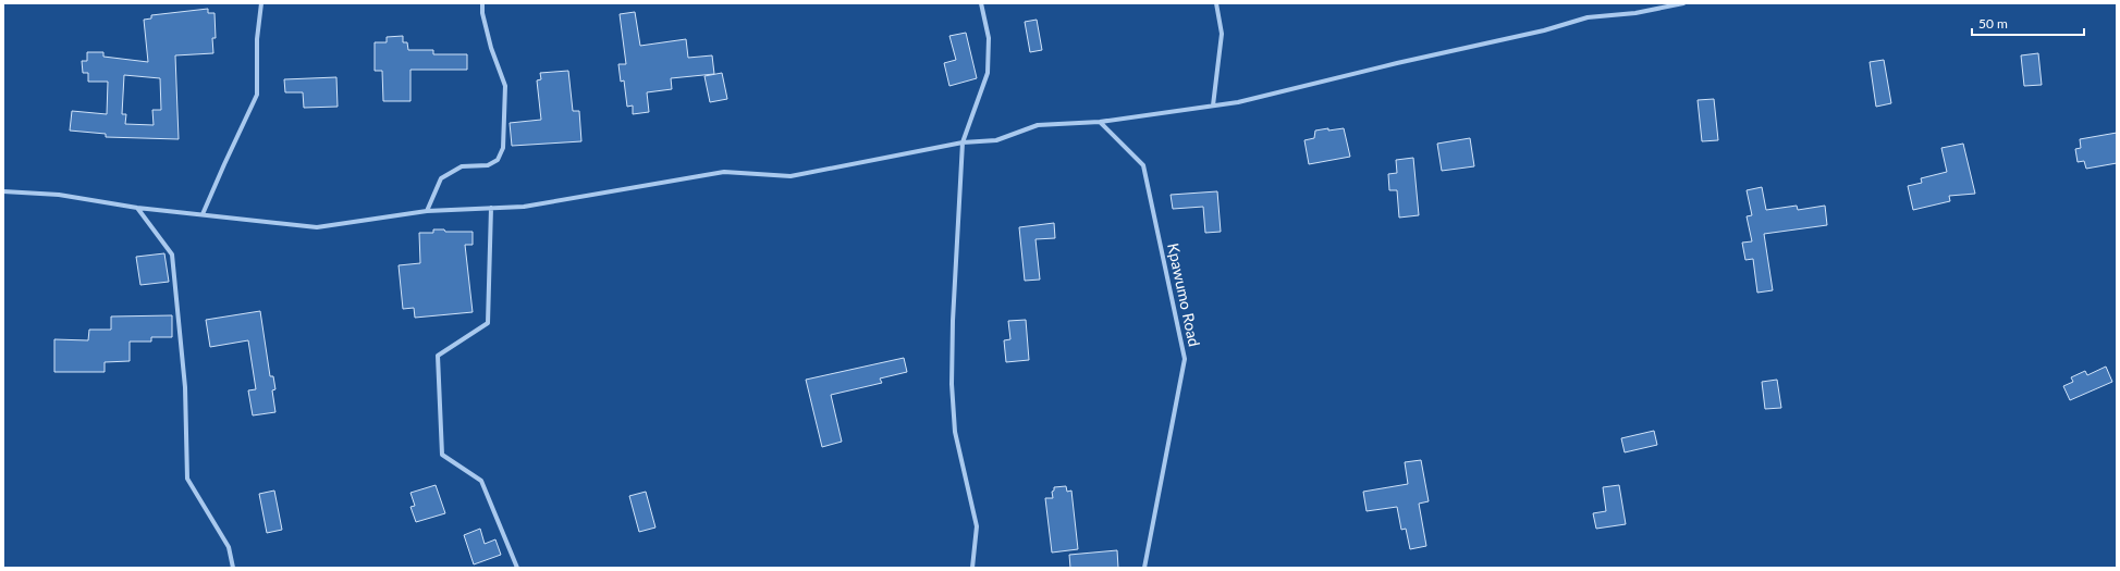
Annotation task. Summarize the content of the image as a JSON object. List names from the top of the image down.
{
  "streets": {
    "street": ["Kpawumo Road"]
  },
  "scale_bar": "50 m"
}
